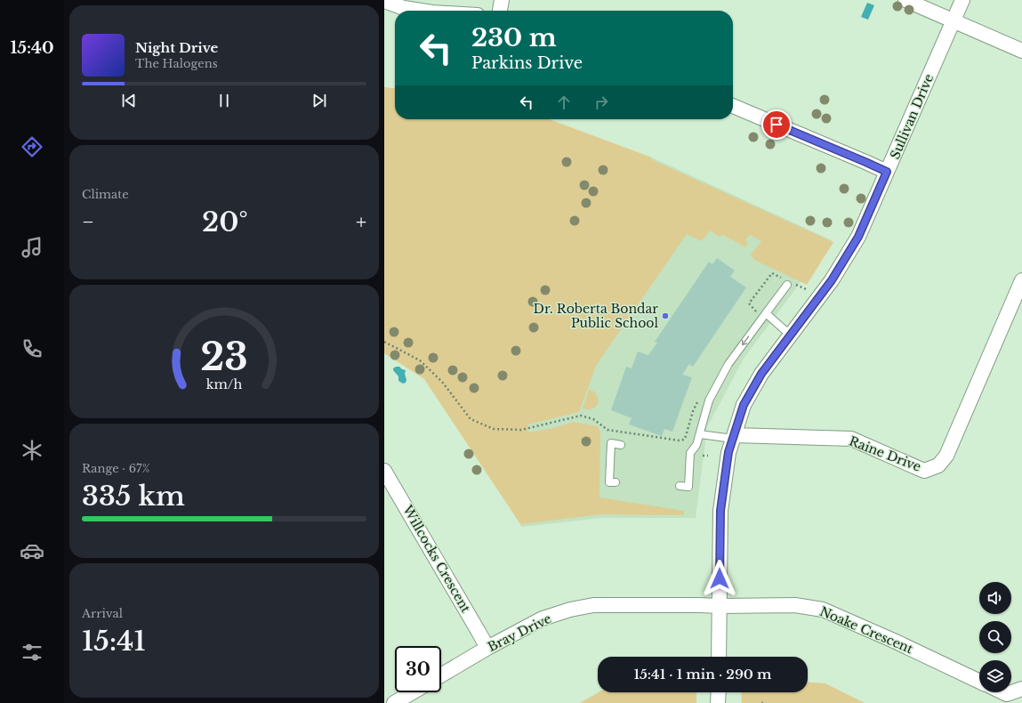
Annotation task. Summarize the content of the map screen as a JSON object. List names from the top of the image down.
{
  "streets": {
    "street": [
      "Sullivan Drive",
      "Raine Drive",
      "Willcocks Crescent",
      "Noake Crescent",
      "Bray Drive"
    ]
  },
  "crossings": [
    ["Sullivan Drive", "Raine Drive"],
    ["Sullivan Drive", "Noake Crescent"],
    ["Sullivan Drive", "Bray Drive"],
    ["Willcocks Crescent", "Bray Drive"],
    ["Noake Crescent", "Bray Drive"]
  ],
  "places": ["Dr. Roberta Bondar Public School"],
  "page": {
    "tabs": "15:40",
    "turn": ["230 m", "Parkins Drive"],
    "song": ["Night Drive", "The Halogens"],
    "tile": [
      "Climate",
      ["Range · 67%", "335 km"],
      ["Arrival", "15:41"]
    ],
    "heat": ["−", "20°", "+"],
    "limit": "30",
    "trip": "15:41 · 1 min · 290 m",
    "gauge": ["23", "km/h"]
  }
}
